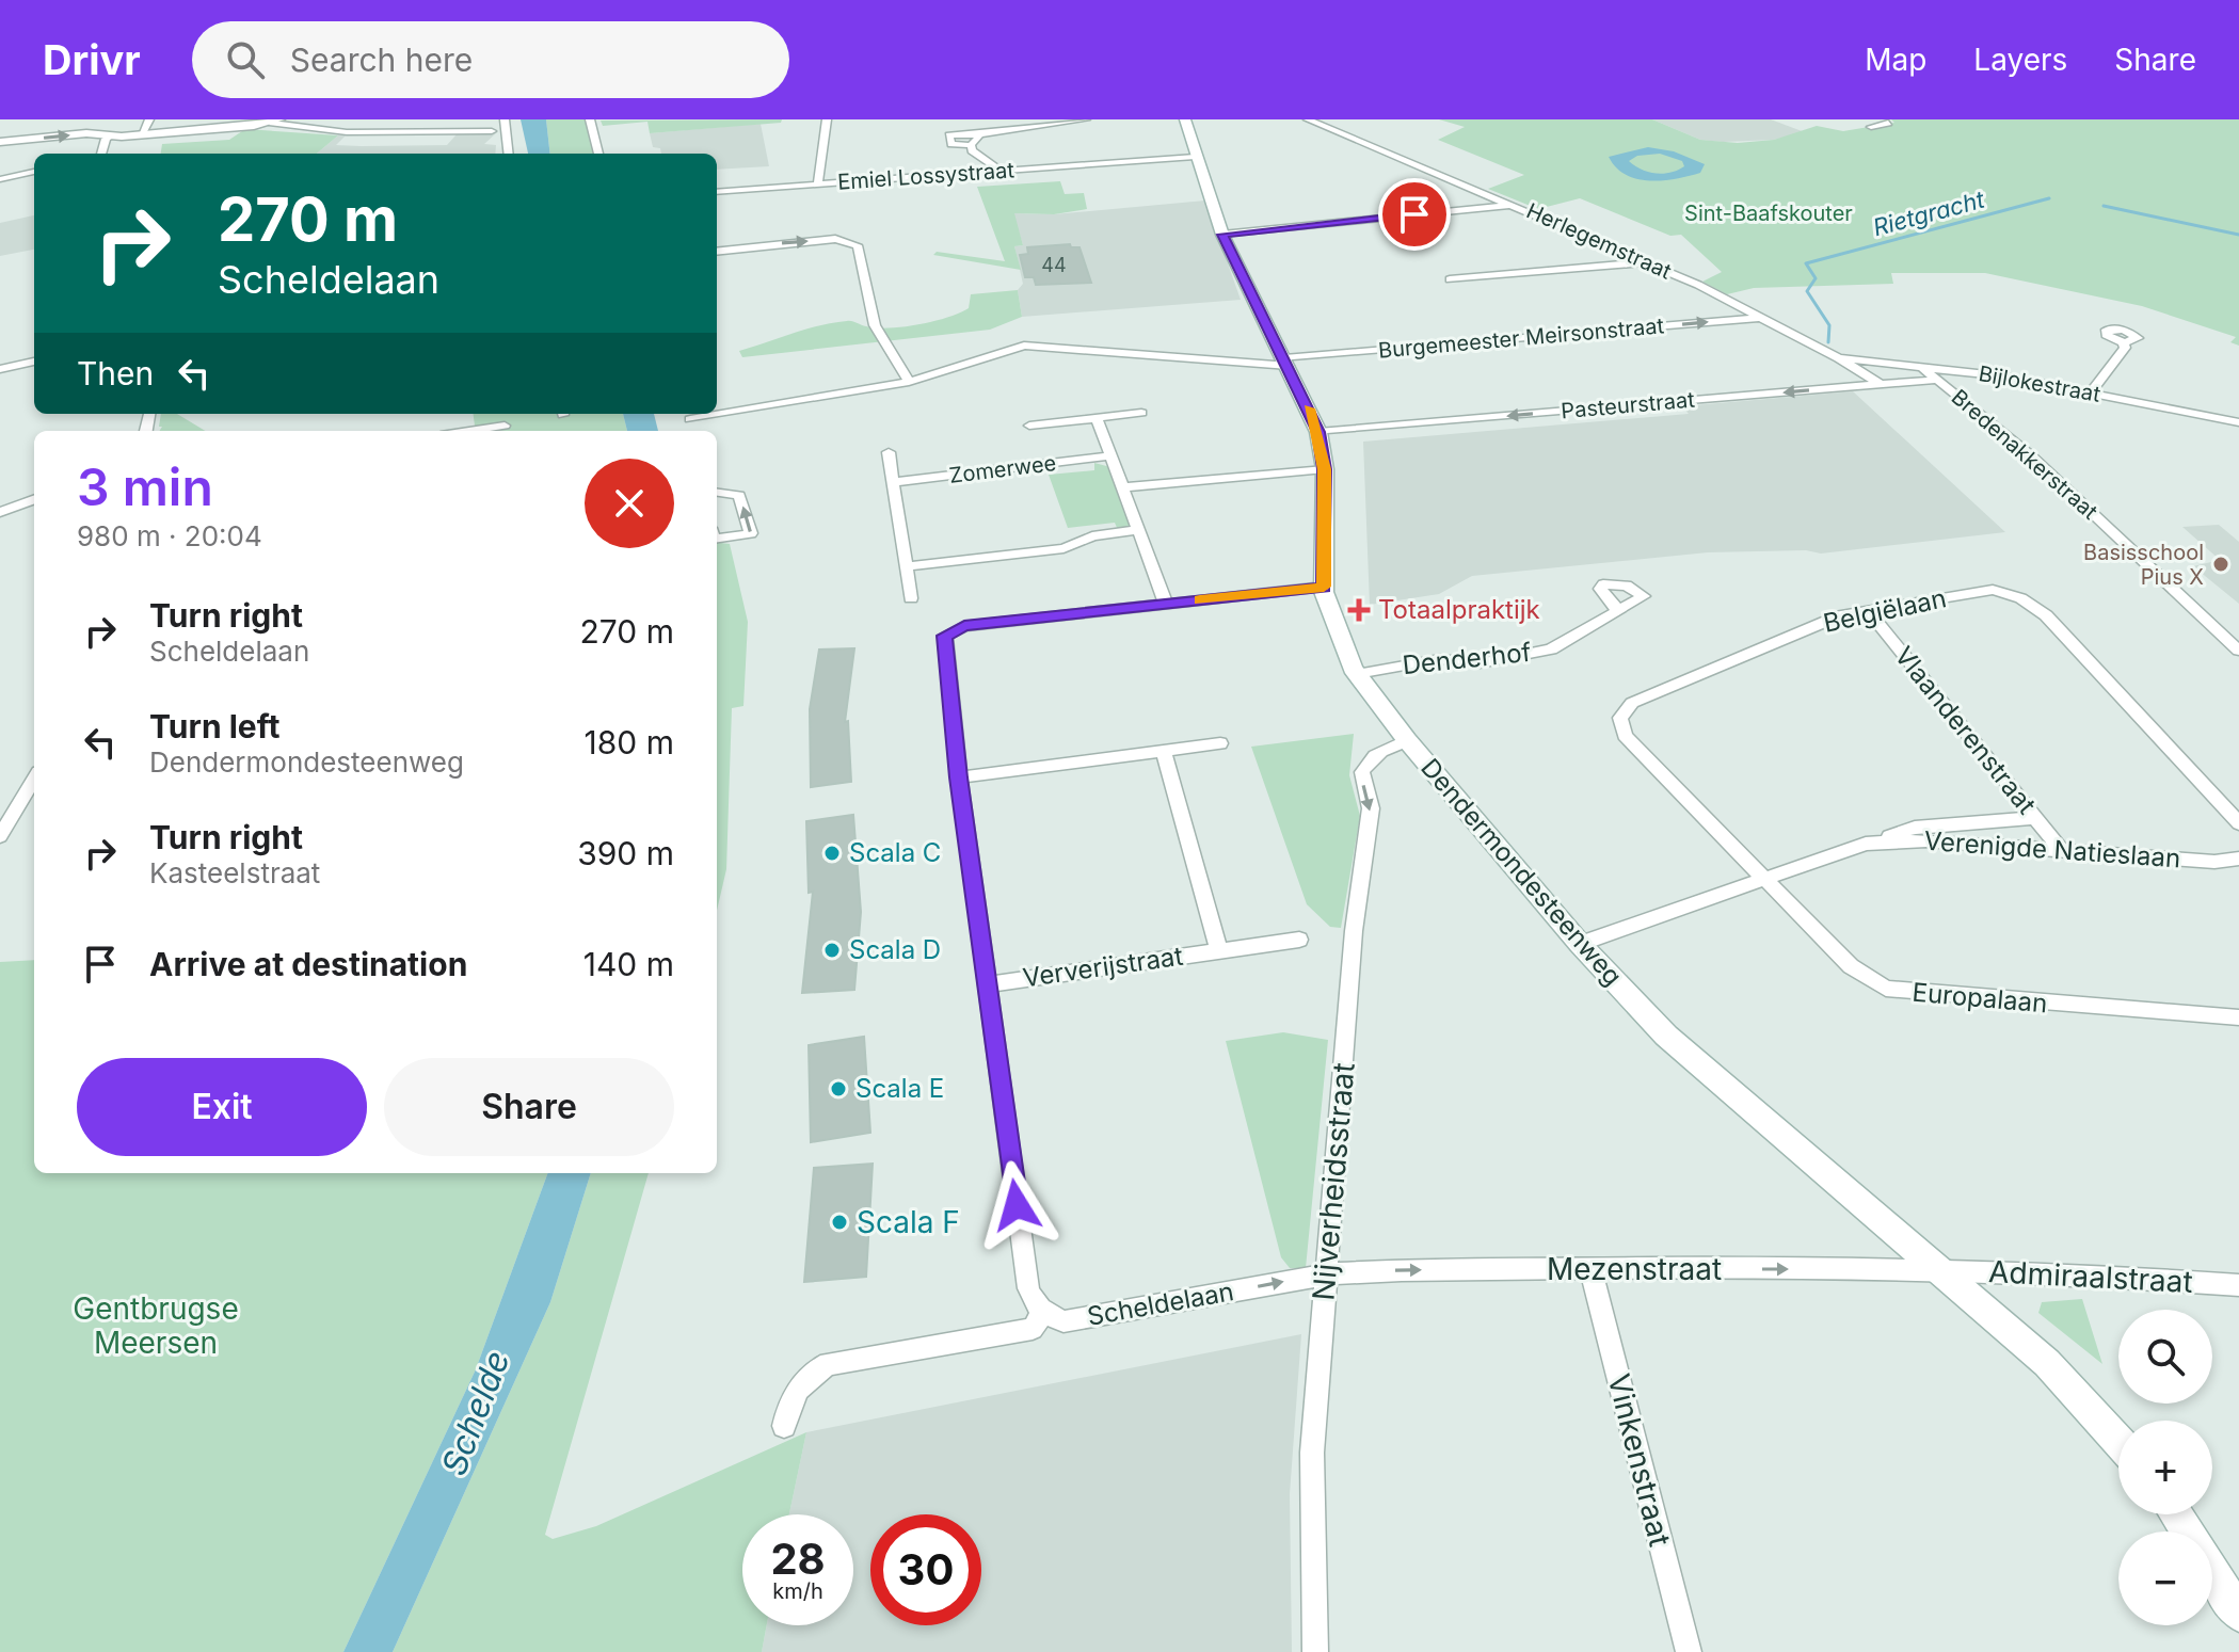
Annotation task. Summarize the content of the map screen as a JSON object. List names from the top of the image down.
{
  "streets": {
    "main road": ["Dendermondesteenweg"],
    "street": [
      "Emiel Lossystraat",
      "Herlegemstraat",
      "Burgemeester Meirsonstraat",
      "Bijlokestraat",
      "Pasteurstraat",
      "Bredenakkerstraat",
      "Zomerwee",
      "Belgiëlaan",
      "Denderhof",
      "Vlaanderenstraat",
      "Verenigde Natieslaan",
      "Ververijstraat",
      "Europalaan",
      "Nijverheidsstraat",
      "Mezenstraat",
      "Admiraalstraat",
      "Scheldelaan",
      "Vinkenstraat"
    ]
  },
  "crossings": [
    ["Emiel Lossystraat", "Dendermondesteenweg"],
    ["Herlegemstraat", "Burgemeester Meirsonstraat"],
    ["Herlegemstraat", "Bijlokestraat"],
    ["Herlegemstraat", "Pasteurstraat"],
    ["Burgemeester Meirsonstraat", "Dendermondesteenweg"],
    ["Bijlokestraat", "Bredenakkerstraat"],
    ["Pasteurstraat", "Bredenakkerstraat"],
    ["Pasteurstraat", "Dendermondesteenweg"],
    ["Belgiëlaan", "Vlaanderenstraat"],
    ["Belgiëlaan", "Verenigde Natieslaan"],
    ["Belgiëlaan", "Europalaan"],
    ["Denderhof", "Dendermondesteenweg"],
    ["Vlaanderenstraat", "Verenigde Natieslaan"],
    ["Verenigde Natieslaan", "Dendermondesteenweg"],
    ["Verenigde Natieslaan", "Europalaan"],
    ["Dendermondesteenweg", "Nijverheidsstraat"],
    ["Dendermondesteenweg", "Mezenstraat"],
    ["Dendermondesteenweg", "Admiraalstraat"],
    ["Nijverheidsstraat", "Mezenstraat"],
    ["Nijverheidsstraat", "Scheldelaan"],
    ["Mezenstraat", "Admiraalstraat"],
    ["Mezenstraat", "Scheldelaan"],
    ["Mezenstraat", "Vinkenstraat"]
  ],
  "one_way": ["Nijverheidsstraat", "Mezenstraat", "Scheldelaan"],
  "water": ["Rietgracht", "Schelde"],
  "parks": ["Sint-Baafskouter", "Gentbrugse Meersen"],
  "places": {
    "other": [
      "Basisschool Pius X",
      "Scala C",
      "Scala D",
      "Scala E",
      "Scala F"
    ],
    "health": ["Totaalpraktijk"]
  },
  "house_numbers": ["44"],
  "page": {
    "header": "Drivr",
    "search": "Search here",
    "nav": ["Map", "Layers", "Share"],
    "turn": ["270 m", "Scheldelaan"],
    "then": "Then",
    "heading": ["3 min", "980 m · 20:04"],
    "list": [
      {
        "name": "Turn right",
        "note": "Scheldelaan",
        "value": "270 m"
      },
      {
        "name": "Turn left",
        "note": "Dendermondesteenweg",
        "value": "180 m"
      },
      {
        "name": "Turn right",
        "note": "Kasteelstraat",
        "value": "390 m"
      },
      {
        "name": "Arrive at destination",
        "value": "140 m"
      }
    ],
    "buttons": ["Exit", "Share"],
    "map_buttons": ["+", "−"],
    "speed": "28 km/h",
    "limit": "30"
  }
}
